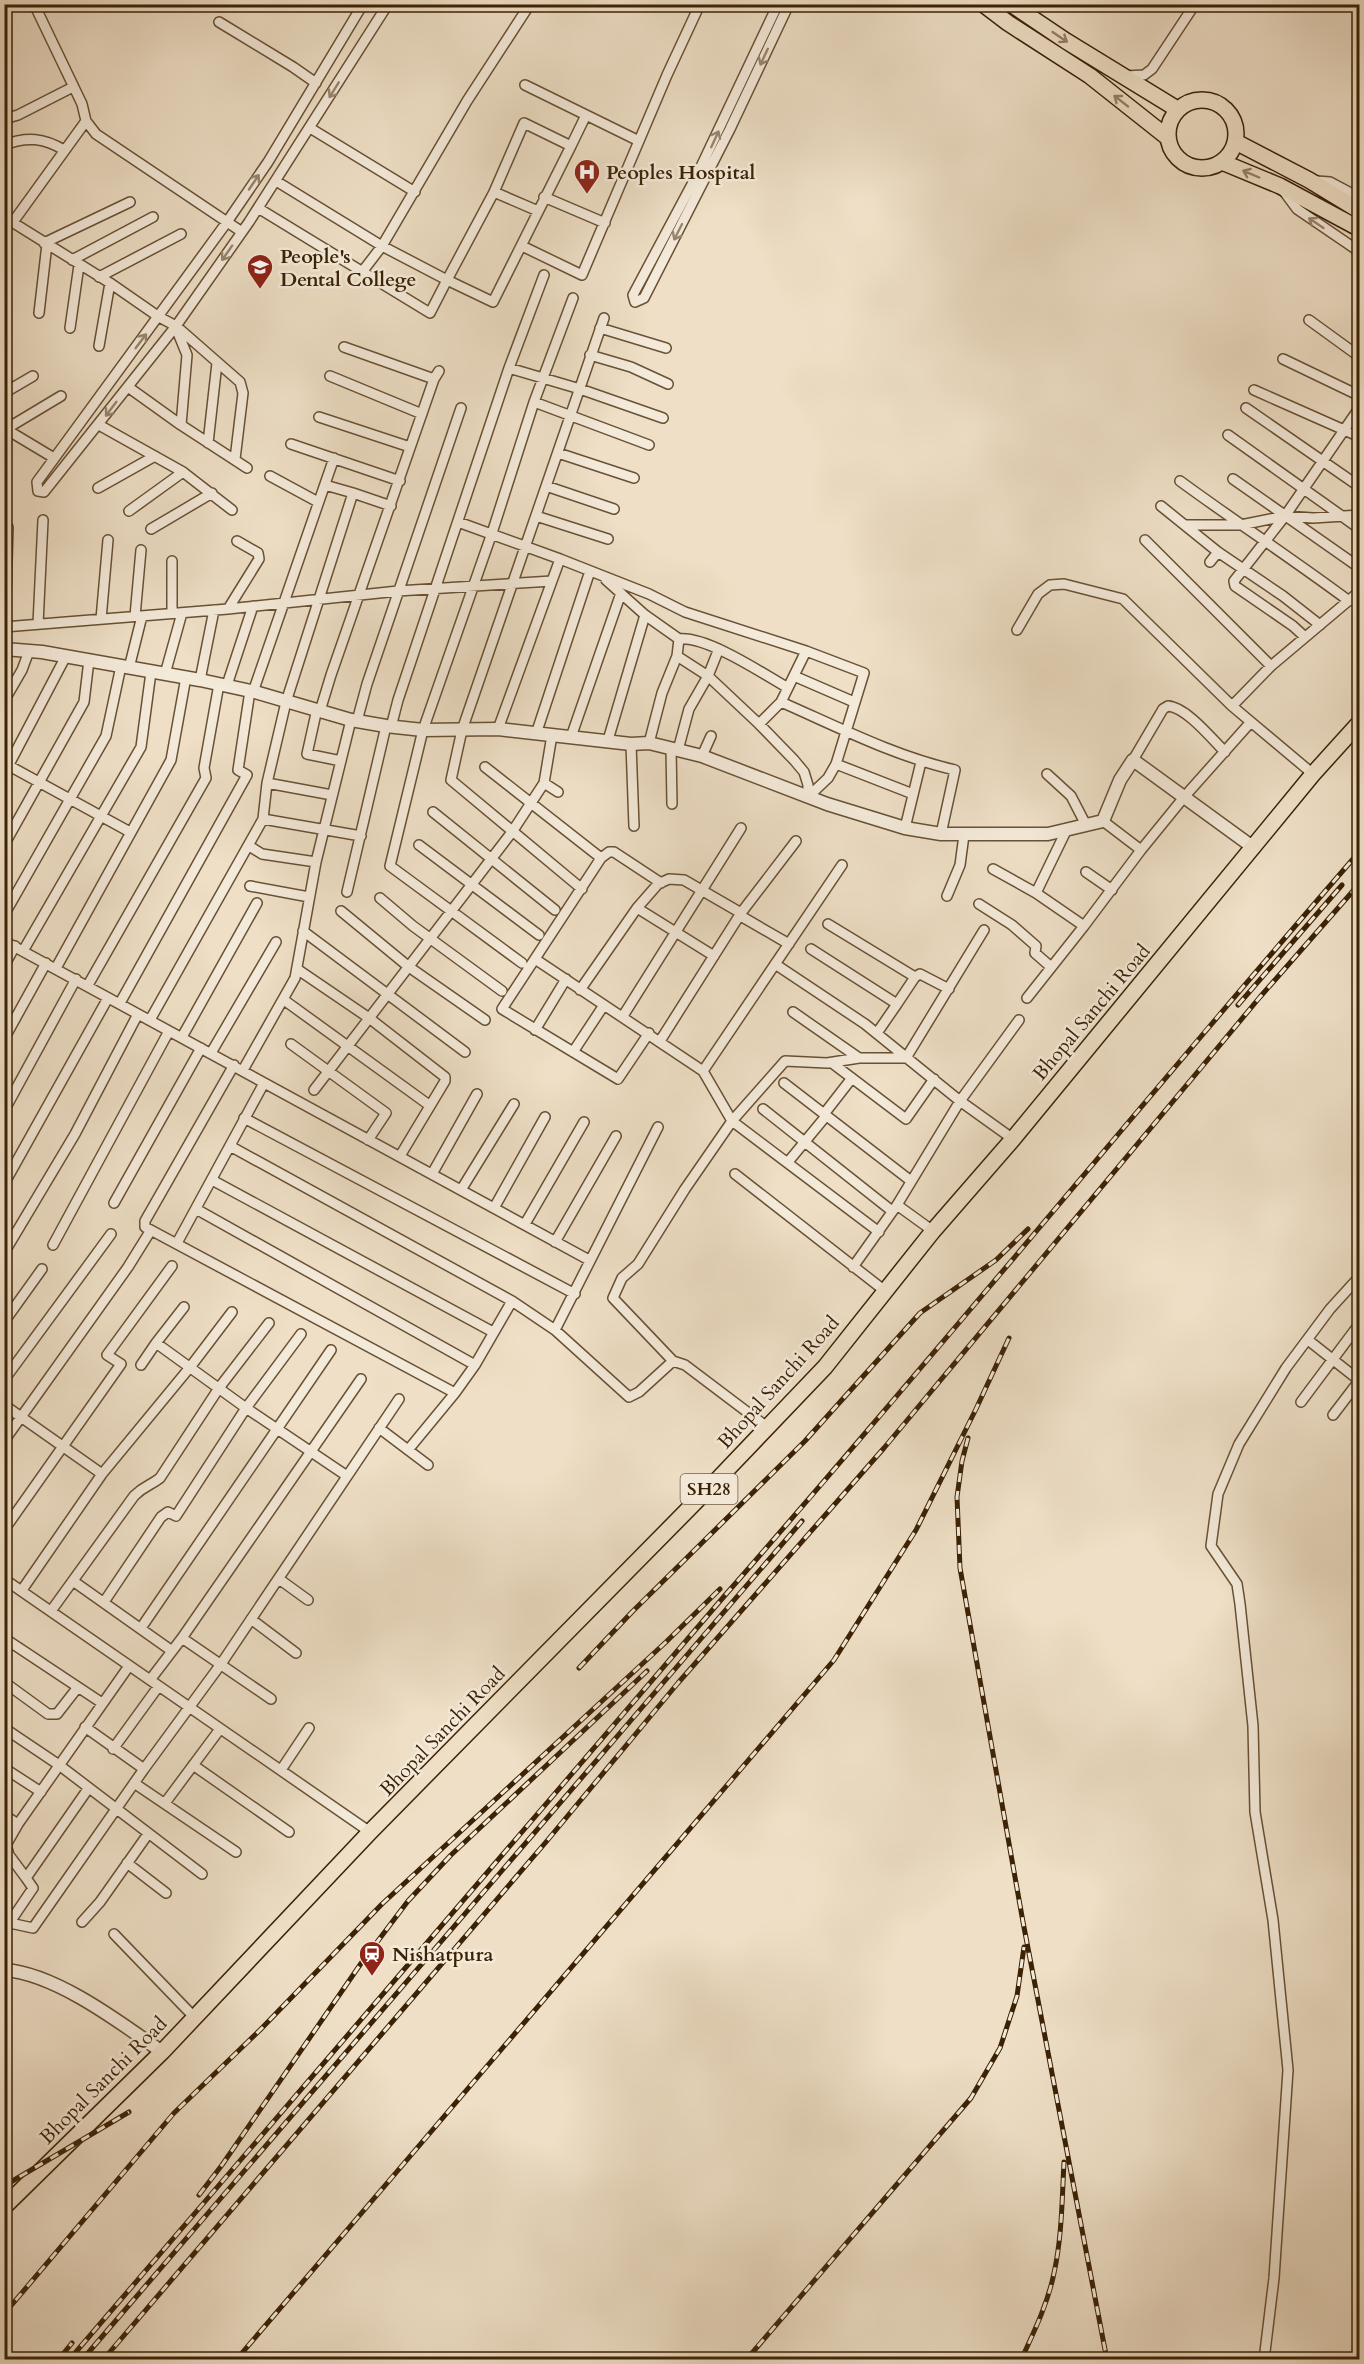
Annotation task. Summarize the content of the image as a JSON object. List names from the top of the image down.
{
  "streets": {
    "main road": ["Bhopal Sanchi Road", "SH28"]
  },
  "places": {
    "hospital": ["Peoples Hospital"],
    "school or university": ["People's Dental College"],
    "station": ["Nishatpura"]
  }
}
